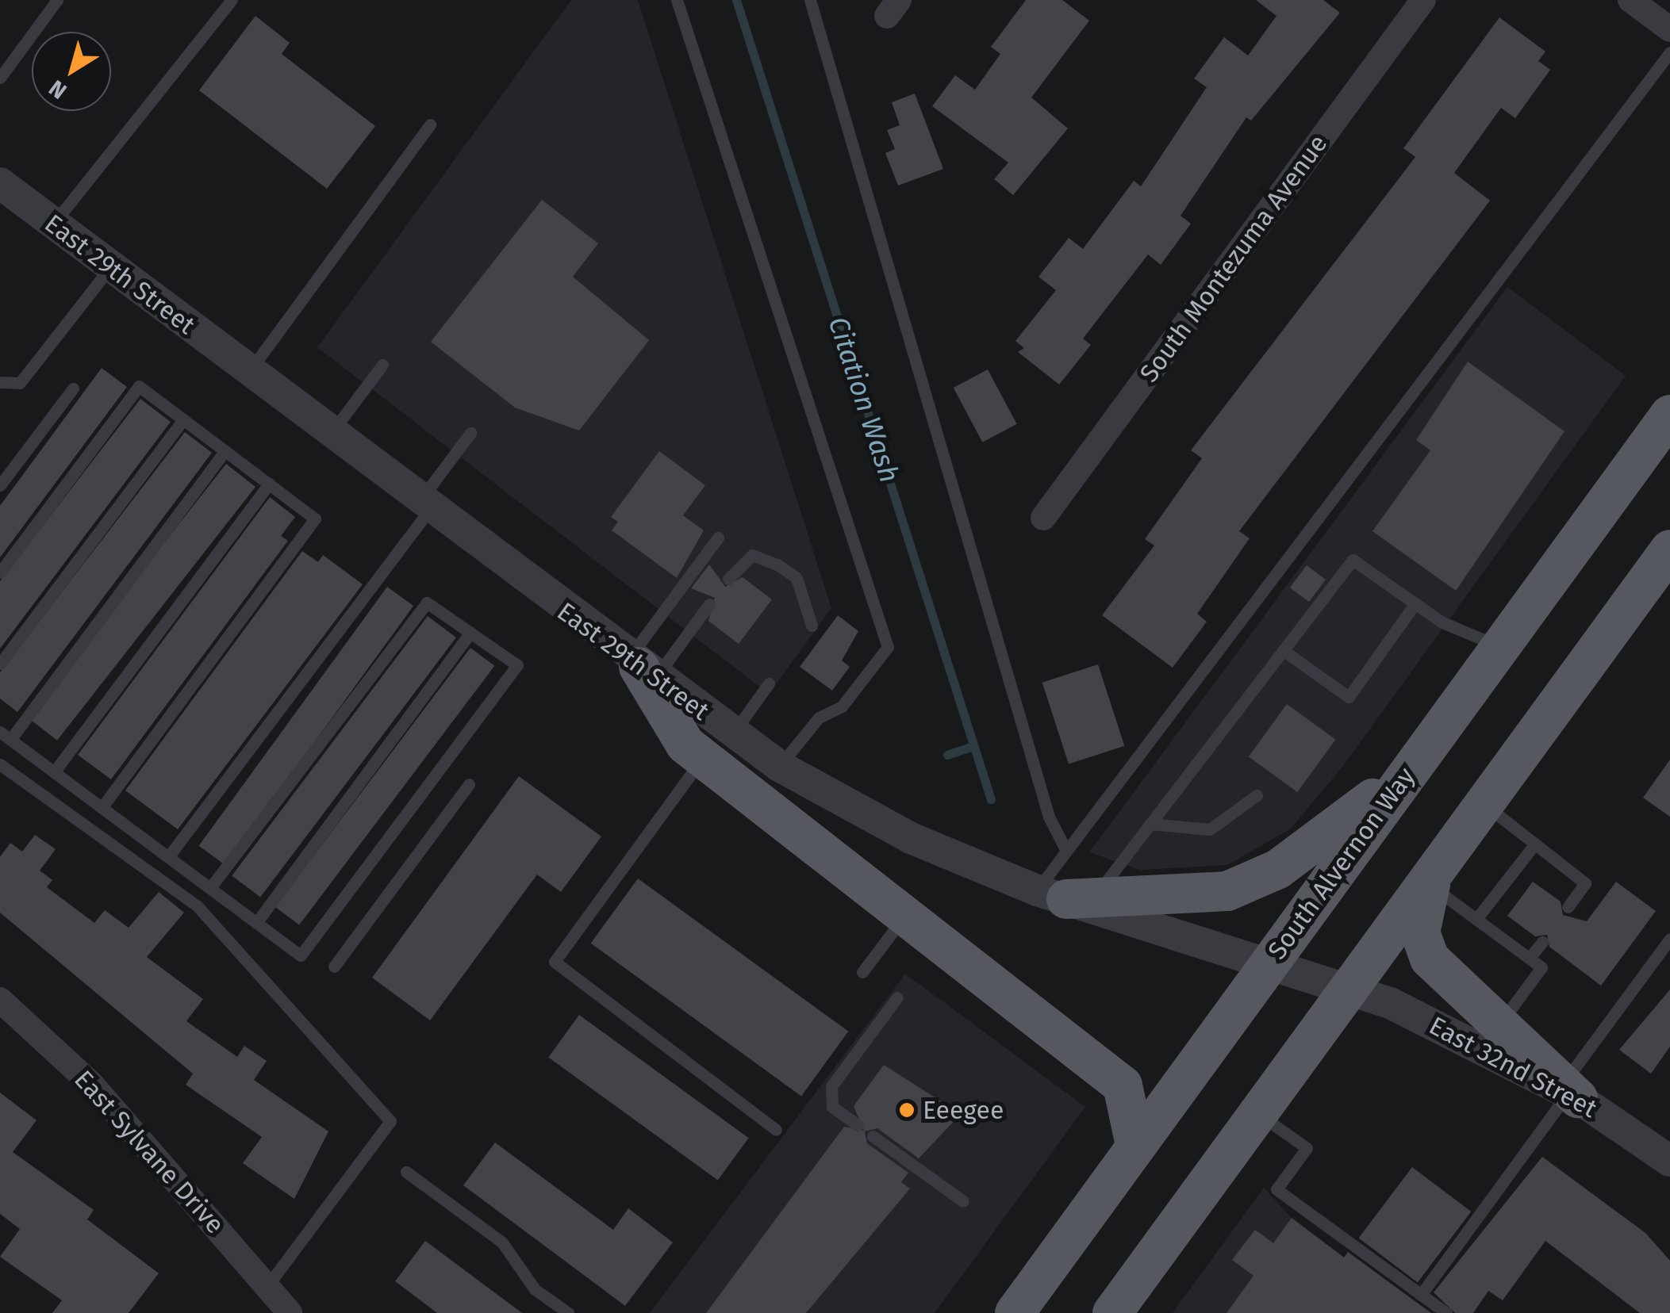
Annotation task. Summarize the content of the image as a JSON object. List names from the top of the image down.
{
  "streets": {
    "main road": ["South Alvernon Way"],
    "street": [
      "South Montezuma Avenue",
      "East 29th Street",
      "East 32nd Street",
      "East Sylvane Drive"
    ]
  },
  "crossings": [
    ["East 29th Street", "South Alvernon Way"],
    ["East 29th Street", "East 32nd Street"]
  ],
  "water": ["Citation Wash"],
  "places": ["Eeegee"],
  "north": "bottom left"
}
